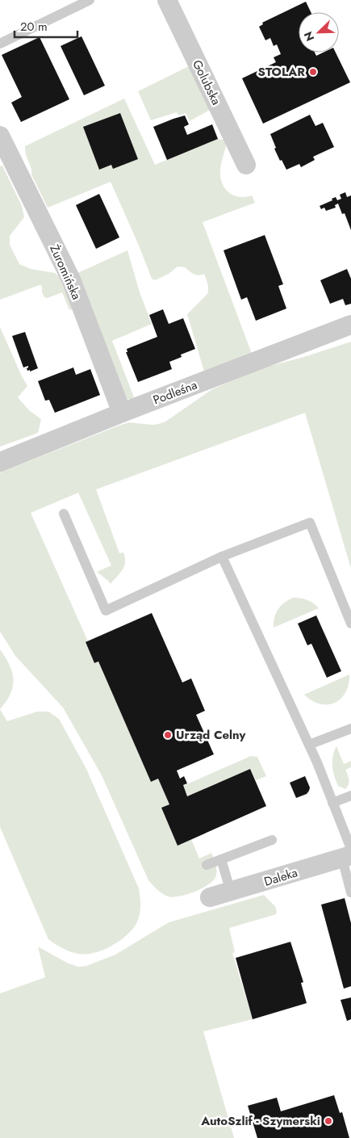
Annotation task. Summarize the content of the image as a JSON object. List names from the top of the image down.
{
  "streets": {
    "street": [
      "Golubska",
      "Żuromińska",
      "Podleśna",
      "Daleka"
    ]
  },
  "crossings": [
    ["Żuromińska", "Podleśna"]
  ],
  "places": ["STOLAR", "Urząd Celny", "AutoSzlif - Szymerski"],
  "scale_bar": "20 m",
  "north": "bottom left"
}
